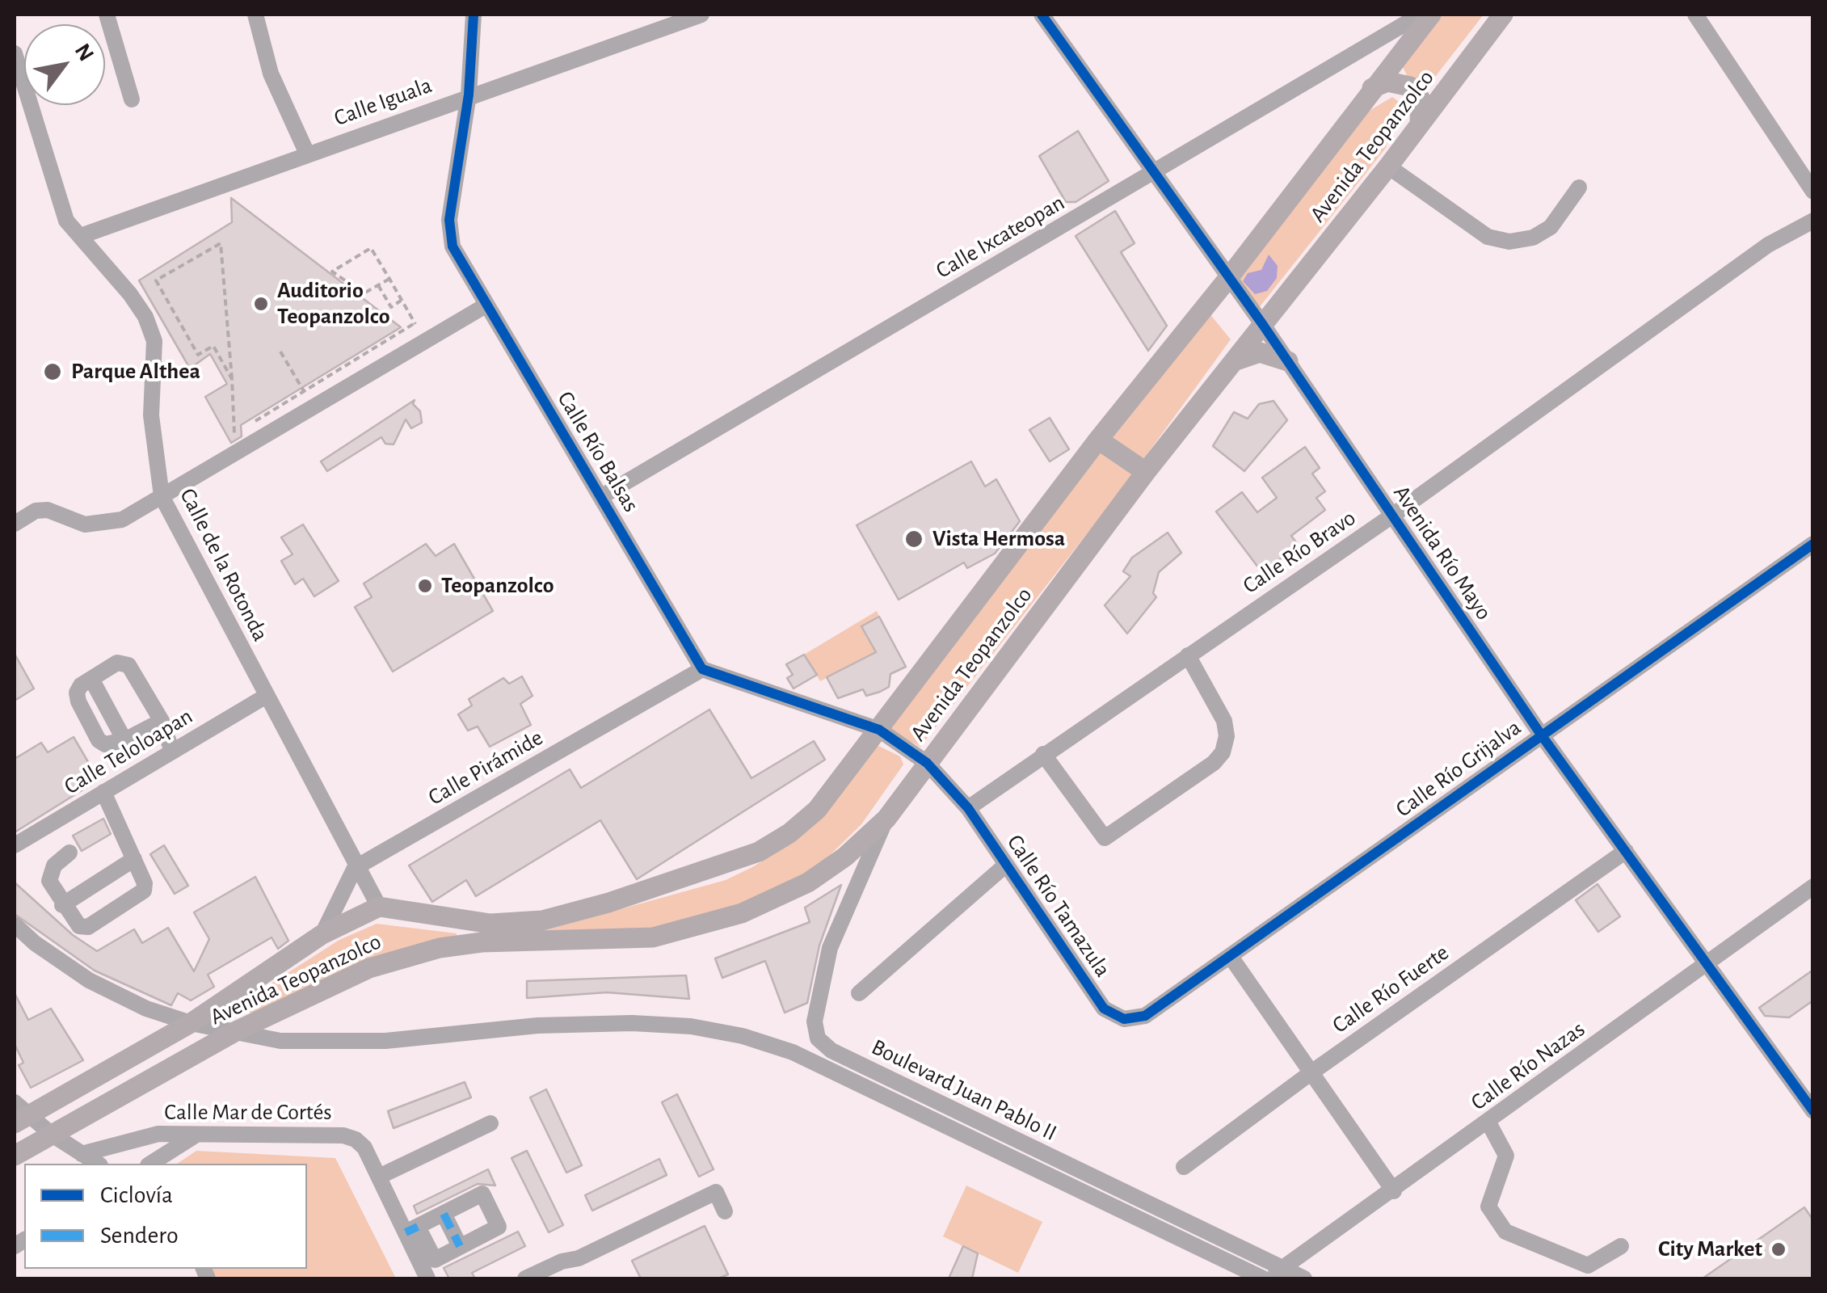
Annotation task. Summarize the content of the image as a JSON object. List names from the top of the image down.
{
  "streets": {
    "main road": ["Avenida Teopanzolco"],
    "street": [
      "Calle Iguala",
      "Calle Ixcateopan",
      "Calle Río Balsas",
      "Calle Río Bravo",
      "Avenida Río Mayo",
      "Calle de la Rotonda",
      "Calle Teloloapan",
      "Calle Pirámide",
      "Calle Río Grijalva",
      "Calle Río Tamazula",
      "Calle Río Fuerte",
      "Calle Río Nazas",
      "Boulevard Juan Pablo II",
      "Calle Mar de Cortés"
    ]
  },
  "crossings": [
    ["Calle Iguala", "Calle Río Balsas"],
    ["Calle Iguala", "Calle de la Rotonda"],
    ["Avenida Teopanzolco", "Avenida Río Mayo"],
    ["Avenida Teopanzolco", "Calle de la Rotonda"],
    ["Avenida Teopanzolco", "Calle Río Tamazula"],
    ["Avenida Teopanzolco", "Boulevard Juan Pablo II"],
    ["Calle Ixcateopan", "Calle Río Balsas"],
    ["Calle Ixcateopan", "Avenida Río Mayo"],
    ["Calle Río Balsas", "Calle Pirámide"],
    ["Calle Río Bravo", "Avenida Río Mayo"],
    ["Calle Río Bravo", "Calle Río Tamazula"],
    ["Avenida Río Mayo", "Calle Río Grijalva"],
    ["Avenida Río Mayo", "Calle Río Fuerte"],
    ["Avenida Río Mayo", "Calle Río Nazas"],
    ["Calle de la Rotonda", "Calle Teloloapan"],
    ["Calle de la Rotonda", "Calle Pirámide"],
    ["Calle Río Grijalva", "Calle Río Tamazula"],
    ["Calle Río Nazas", "Boulevard Juan Pablo II"]
  ],
  "places": [
    "Auditorio Teopanzolco",
    "Parque Althea",
    "Vista Hermosa",
    "Teopanzolco",
    "City Market"
  ],
  "legend": ["Ciclovía", "Sendero"],
  "north": "top right"
}
